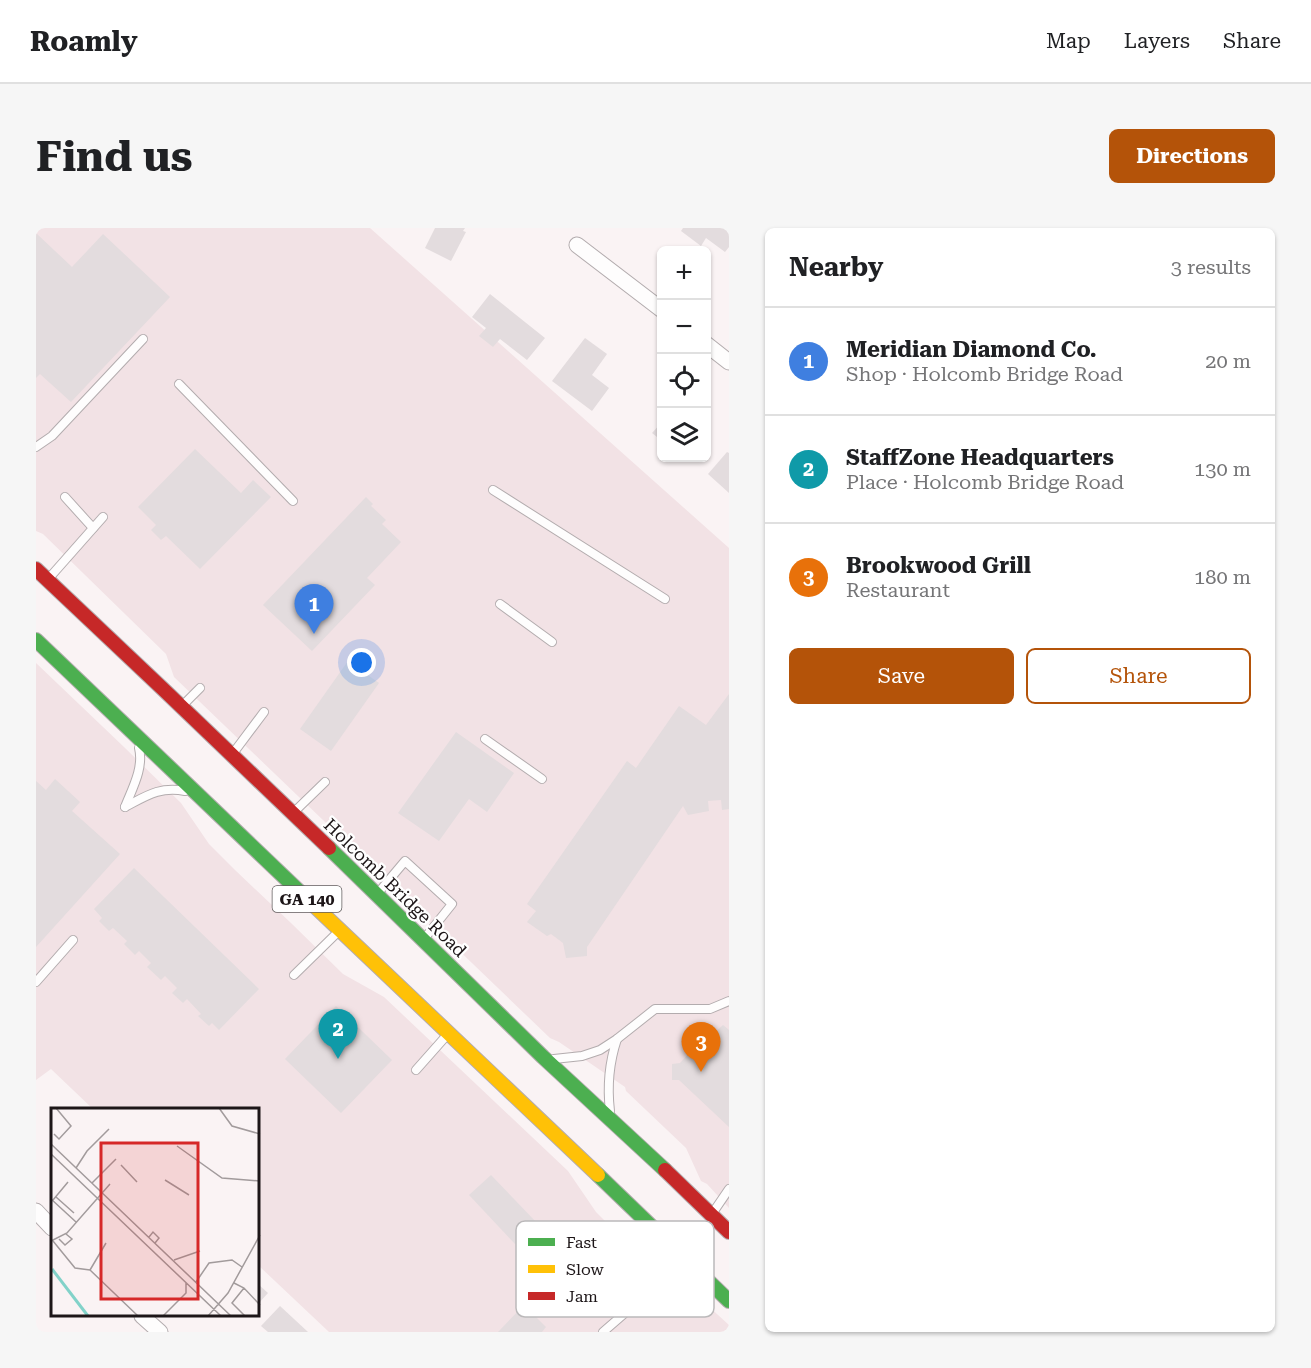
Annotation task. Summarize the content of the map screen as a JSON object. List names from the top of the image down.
{
  "streets": {
    "main road": ["Holcomb Bridge Road", "GA 140"]
  },
  "legend": ["Fast", "Slow", "Jam"],
  "page": {
    "header": "Roamly",
    "nav": ["Map", "Layers", "Share"],
    "buttons": [
      "Directions",
      ["Save", "Share"]
    ],
    "title": "Find us",
    "heading": ["Nearby", "3 results"],
    "map_buttons": ["+", "−"],
    "list": [
      {
        "mark": "1",
        "name": "Meridian Diamond Co.",
        "note": "Shop · Holcomb Bridge Road",
        "value": "20 m"
      },
      {
        "mark": "2",
        "name": "StaffZone Headquarters",
        "note": "Place · Holcomb Bridge Road",
        "value": "130 m"
      },
      {
        "mark": "3",
        "name": "Brookwood Grill",
        "note": "Restaurant",
        "value": "180 m"
      }
    ],
    "pins": ["1", "2", "3"]
  }
}
